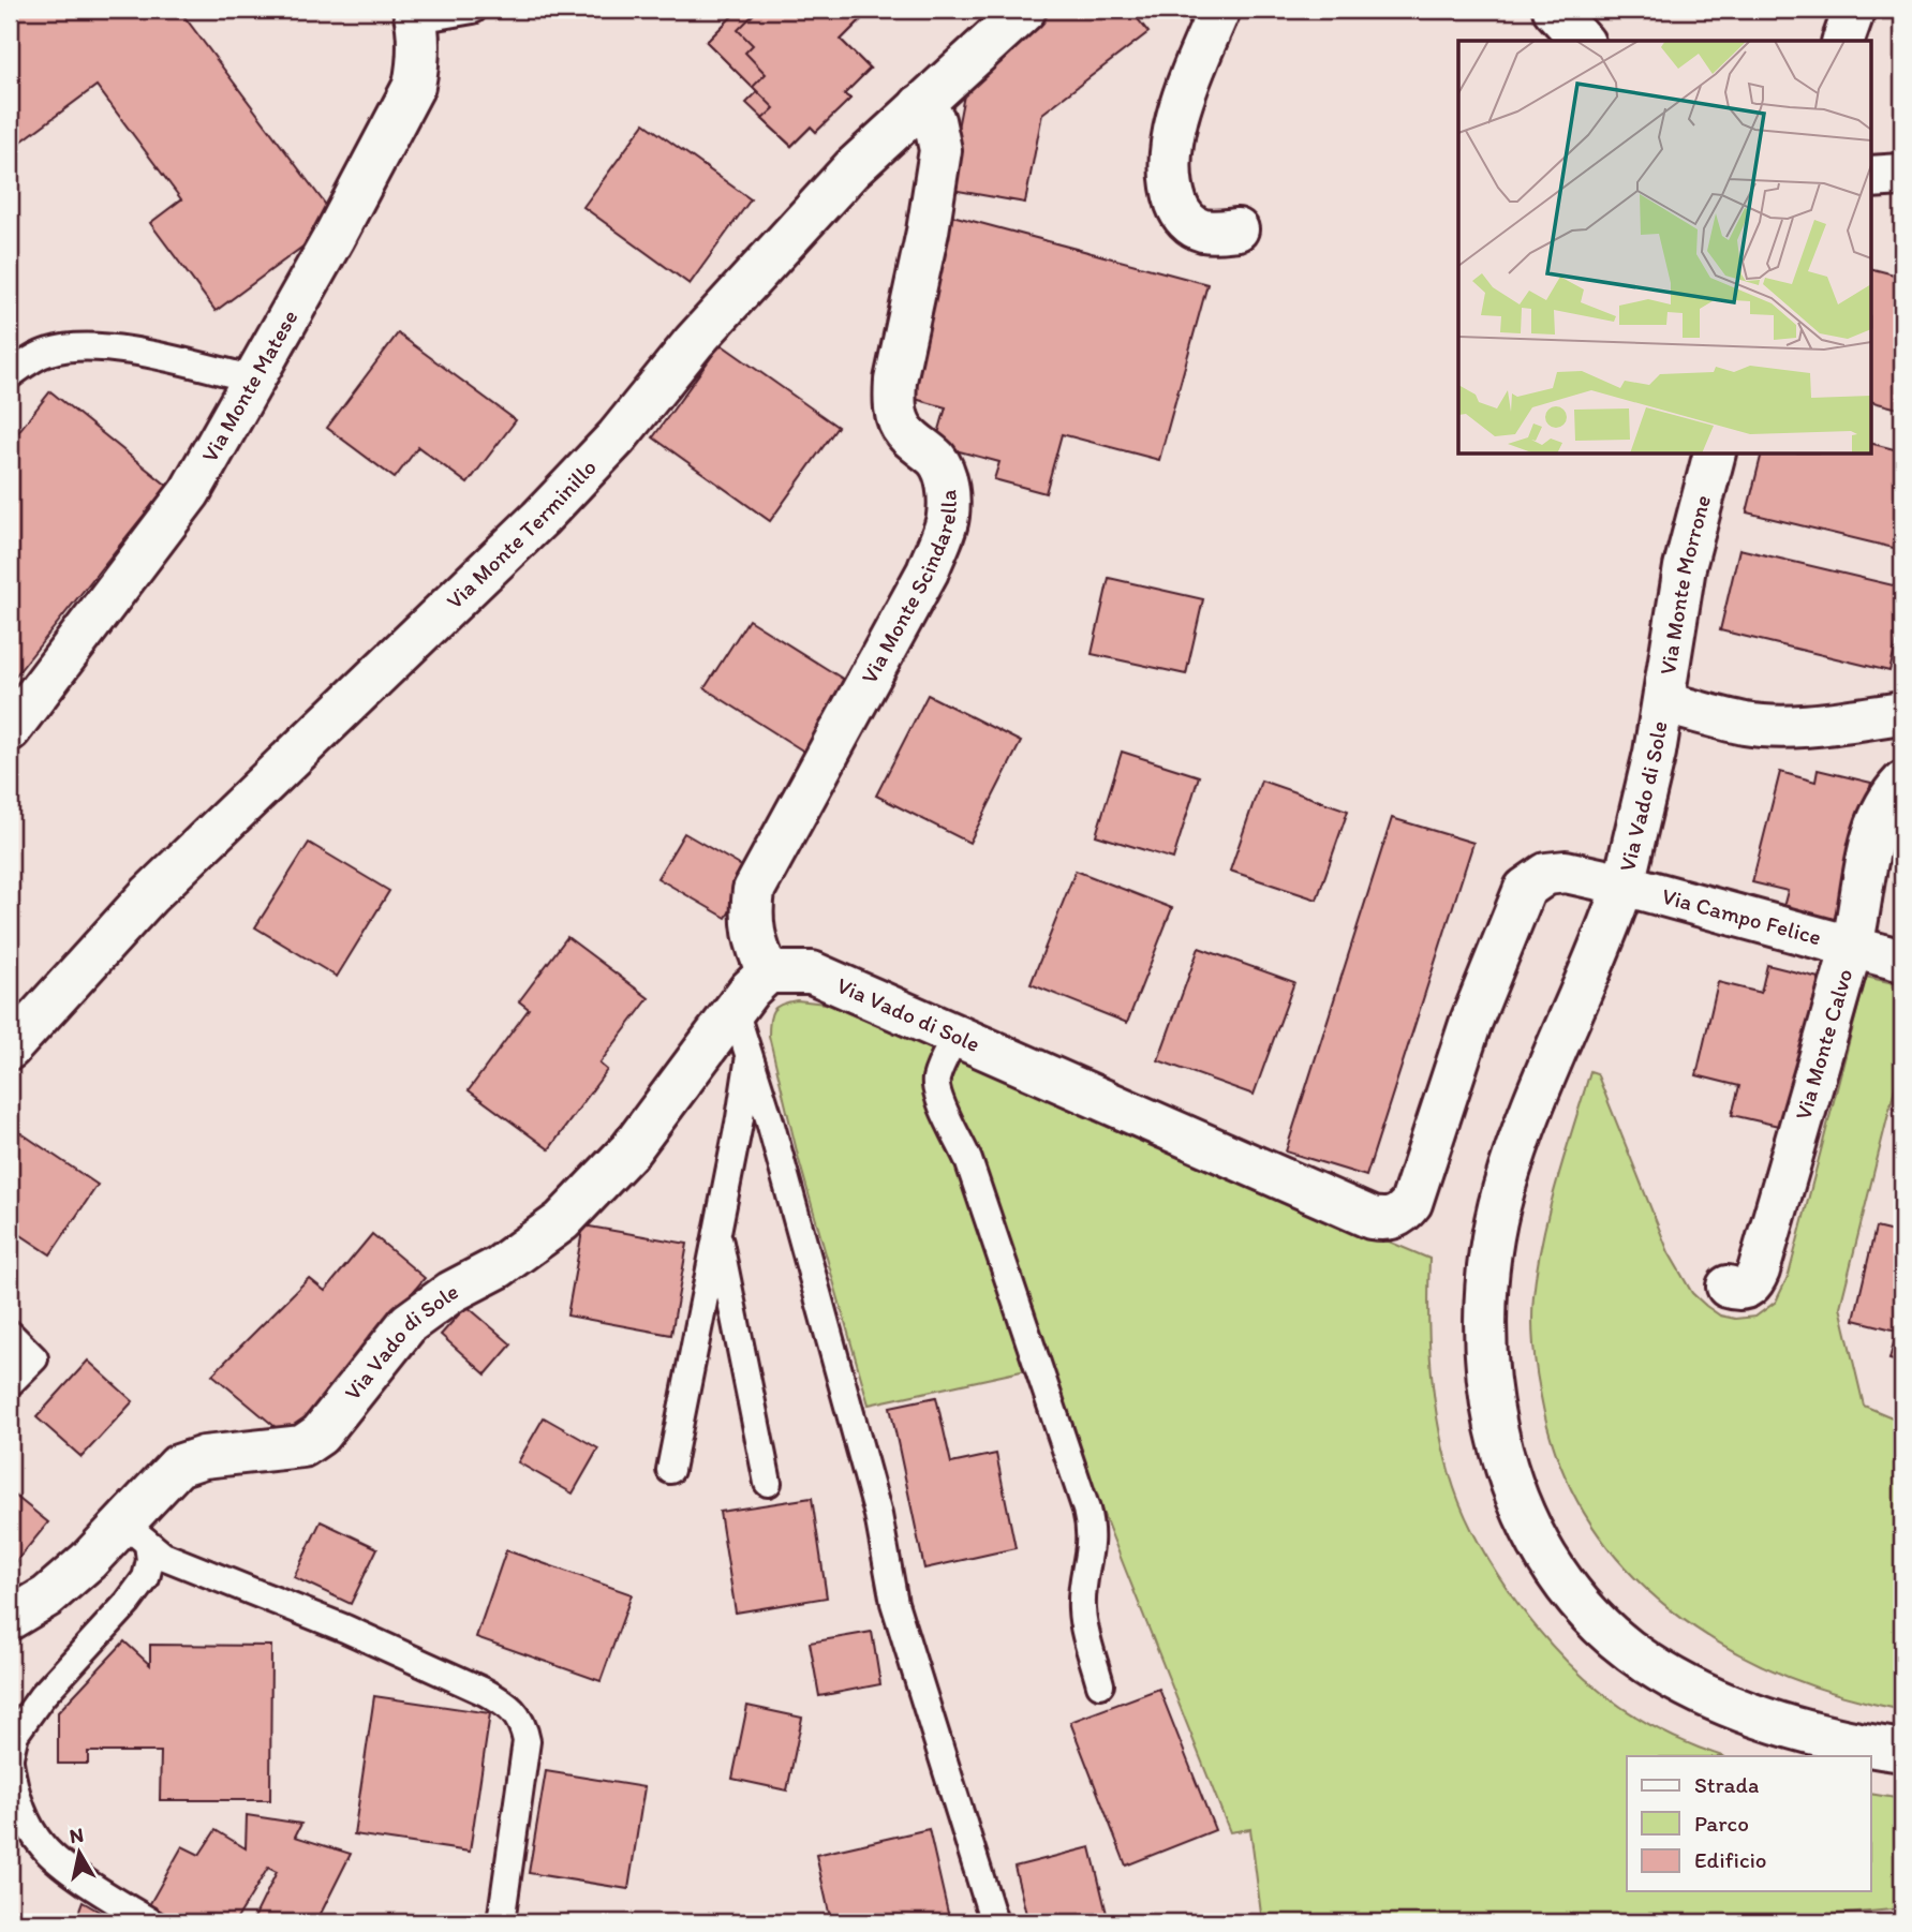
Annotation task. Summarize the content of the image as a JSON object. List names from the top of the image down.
{
  "streets": {
    "street": [
      "Via Monte Matese",
      "Via Monte Terminillo",
      "Via Monte Scindarella",
      "Via Monte Morrone",
      "Via Vado di Sole",
      "Via Campo Felice",
      "Via Monte Calvo"
    ]
  },
  "crossings": [
    ["Via Monte Terminillo", "Via Monte Scindarella"],
    ["Via Monte Scindarella", "Via Vado di Sole"],
    ["Via Monte Morrone", "Via Vado di Sole"],
    ["Via Vado di Sole", "Via Campo Felice"],
    ["Via Campo Felice", "Via Monte Calvo"]
  ],
  "legend": ["Strada", "Parco", "Edificio"],
  "north": "top"
}
